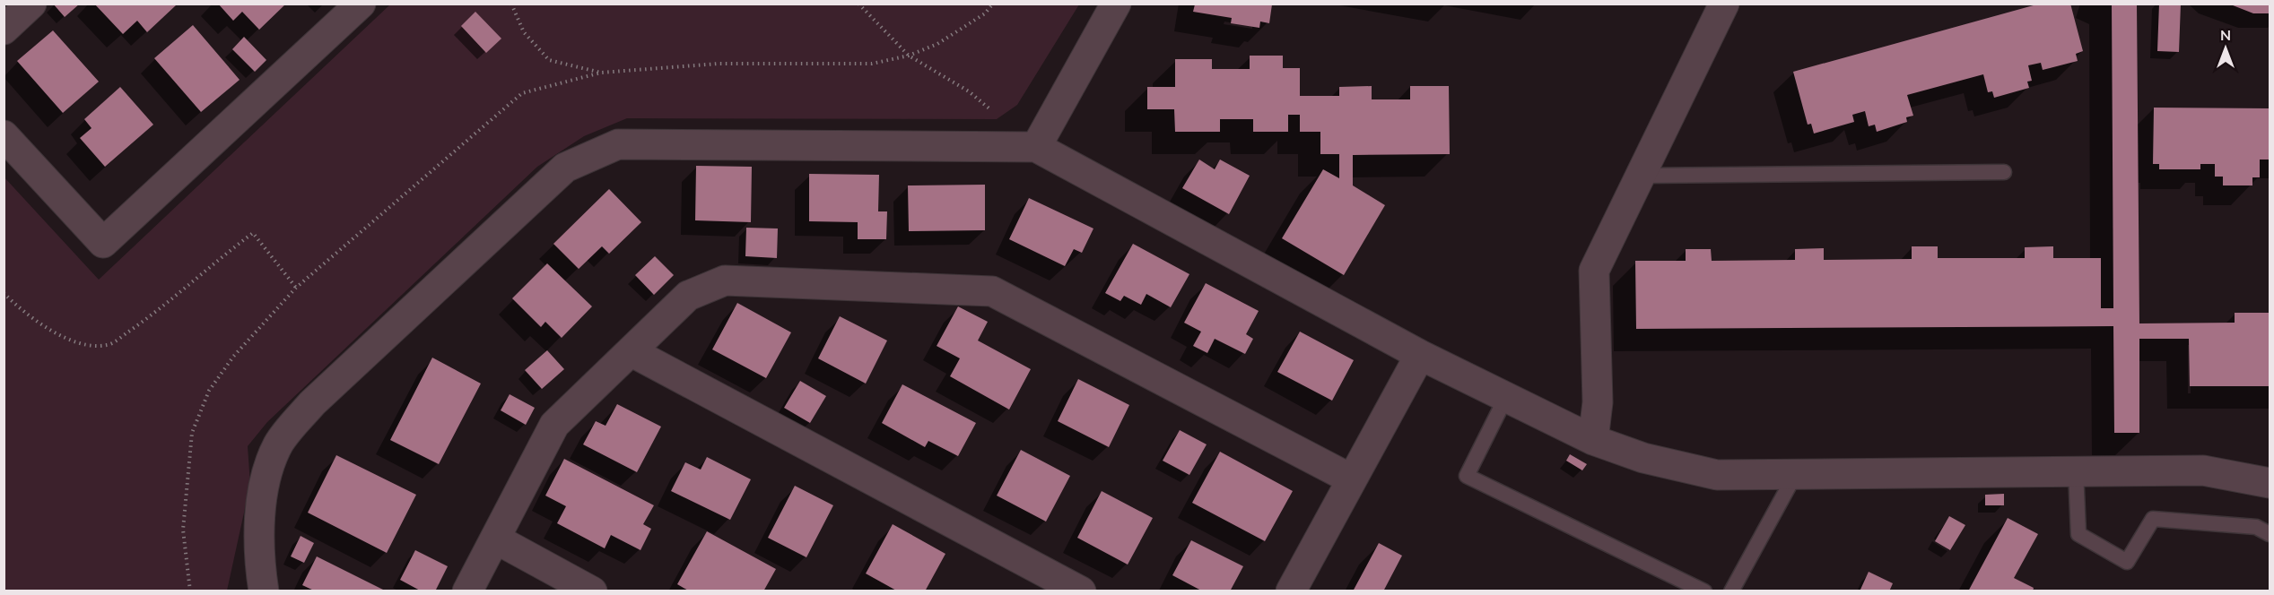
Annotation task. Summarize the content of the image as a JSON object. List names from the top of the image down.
{
  "north": "top"
}
